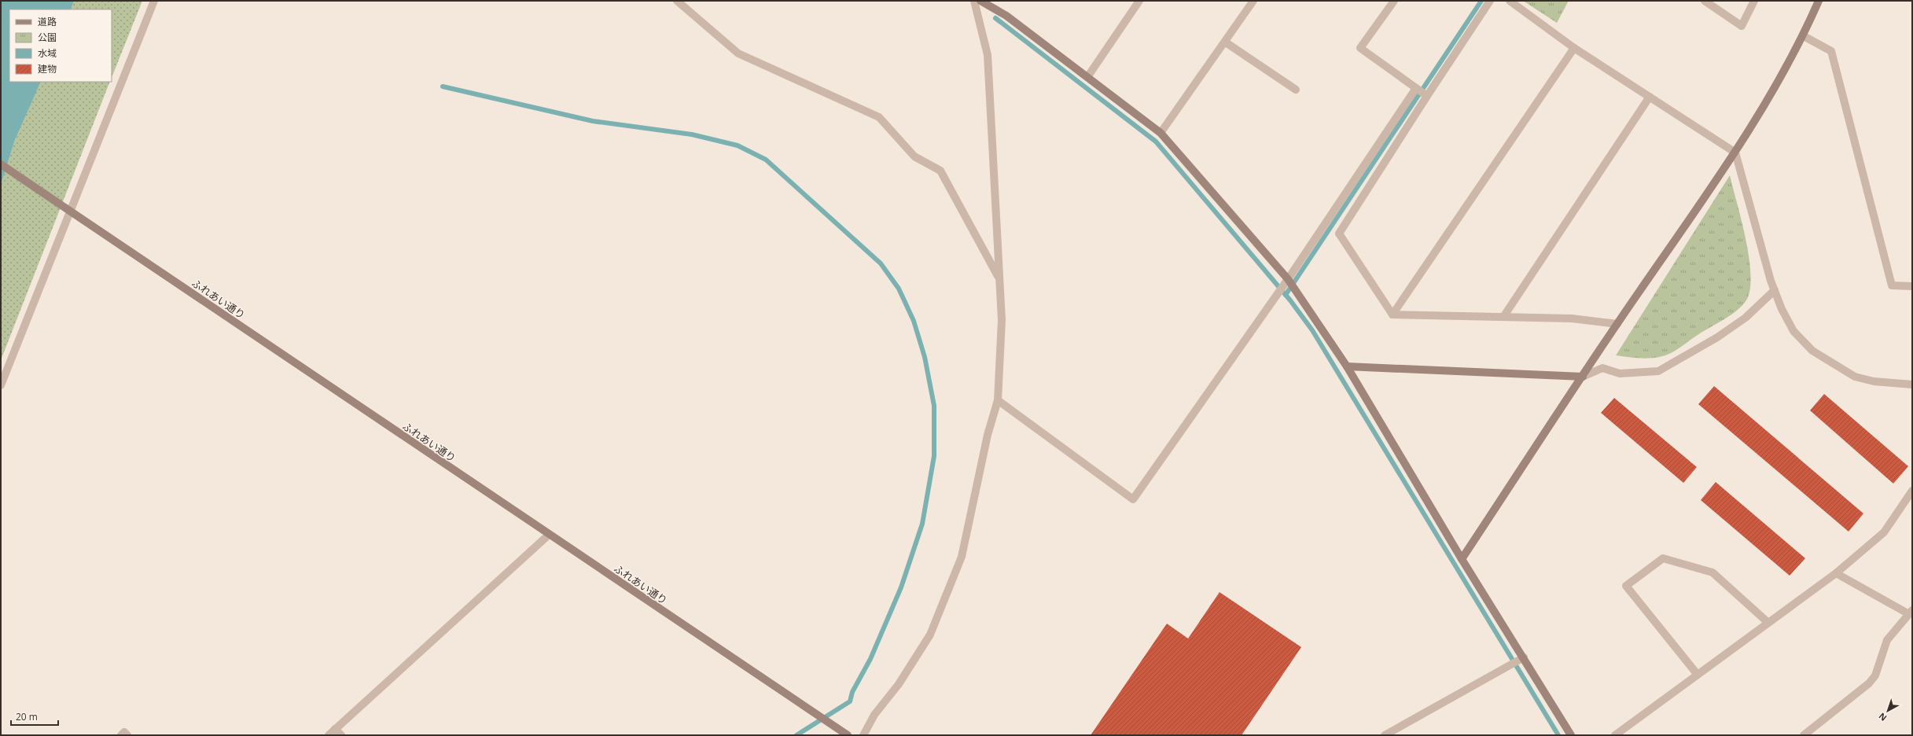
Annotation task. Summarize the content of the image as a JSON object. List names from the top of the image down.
{
  "streets": {
    "street": ["ふれあい通り"]
  },
  "legend": [
    "道路",
    "公園",
    "水域",
    "建物"
  ],
  "scale_bar": "20 m",
  "north": "bottom left"
}
